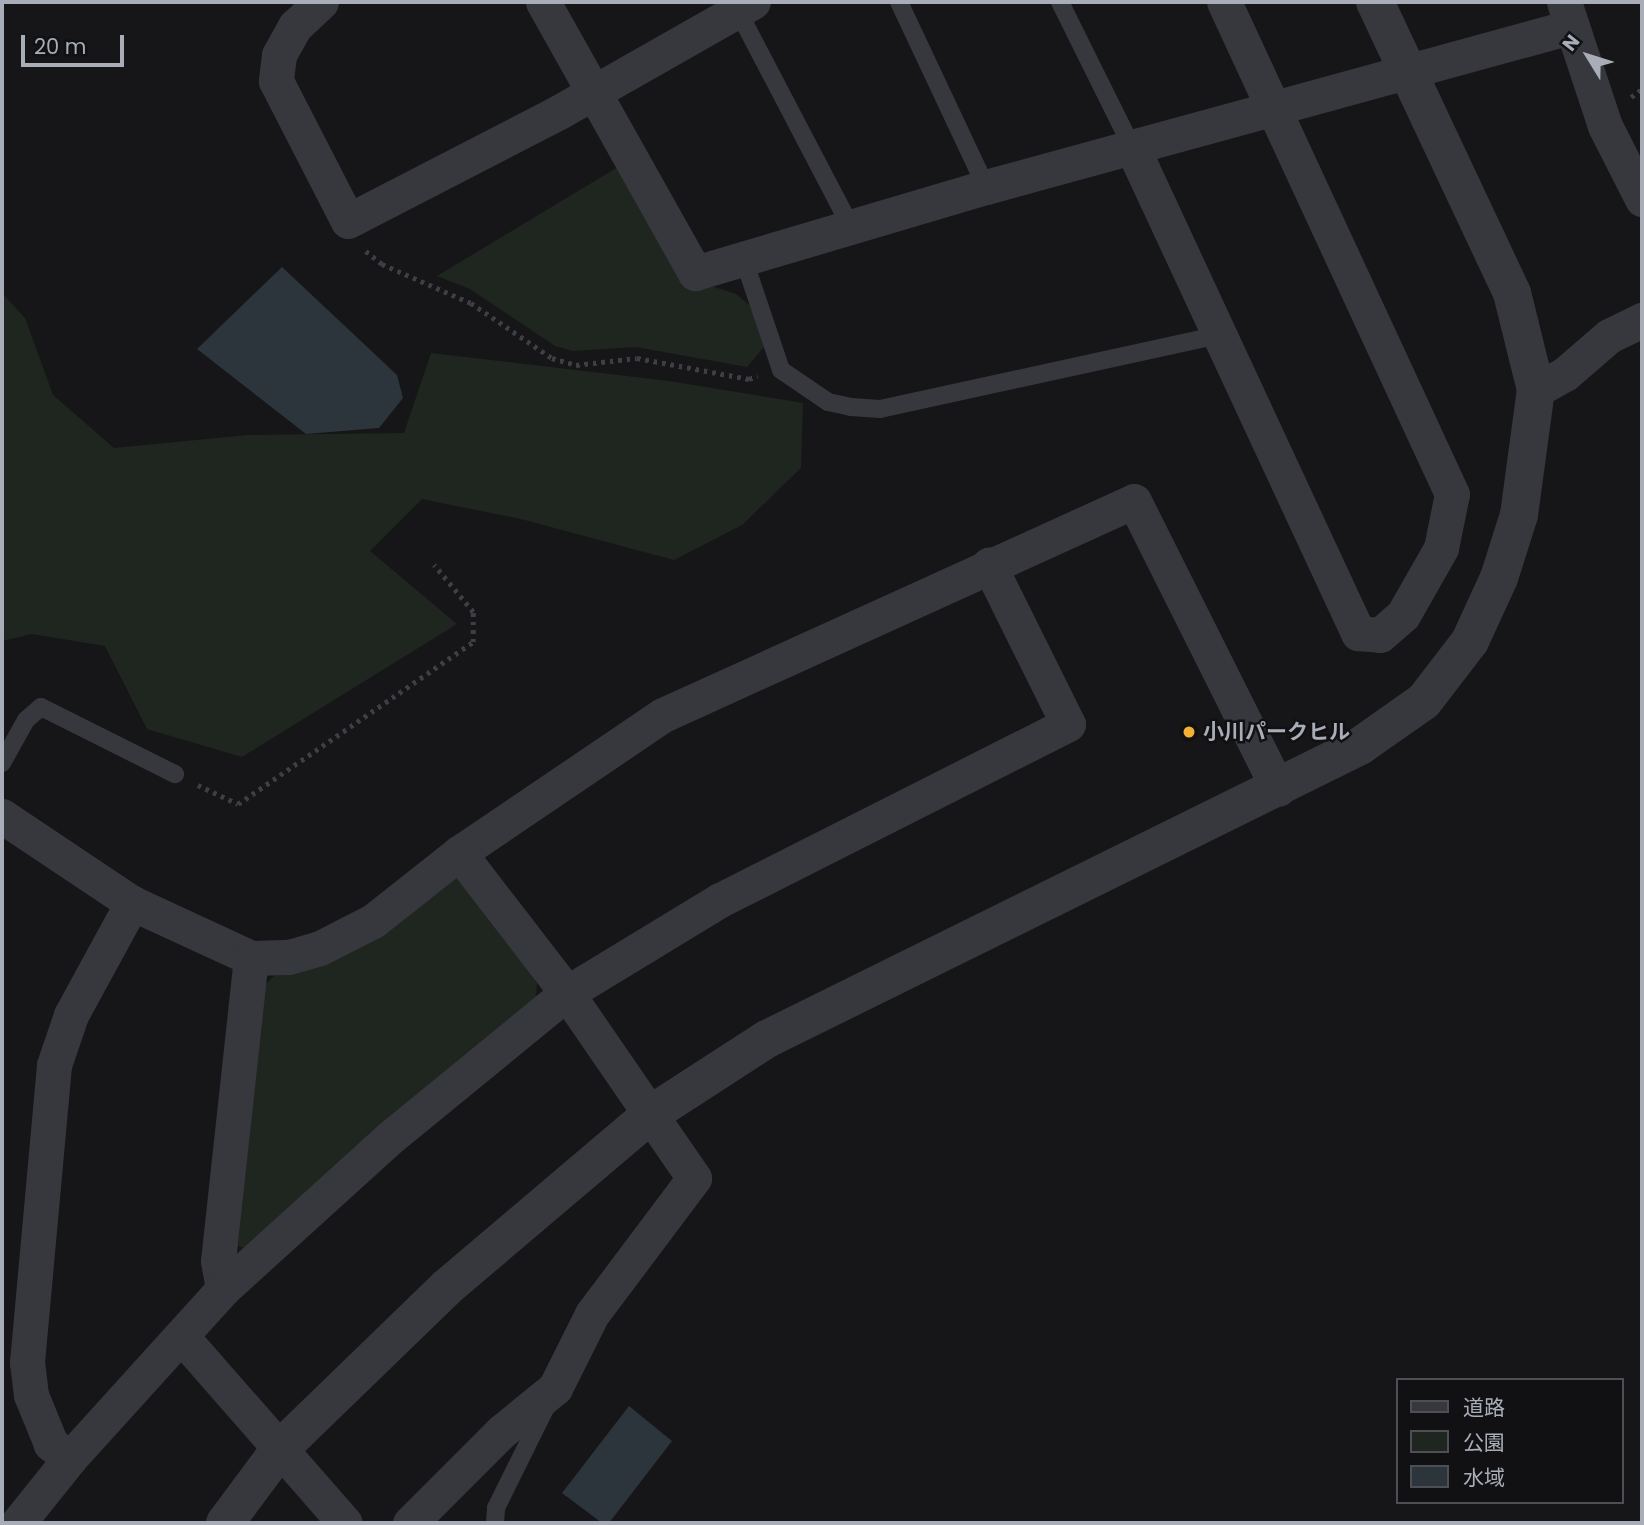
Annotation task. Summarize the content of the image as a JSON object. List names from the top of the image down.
{
  "places": ["小川パークヒル"],
  "legend": ["道路", "公園", "水域"],
  "scale_bar": "20 m",
  "north": "top left"
}
